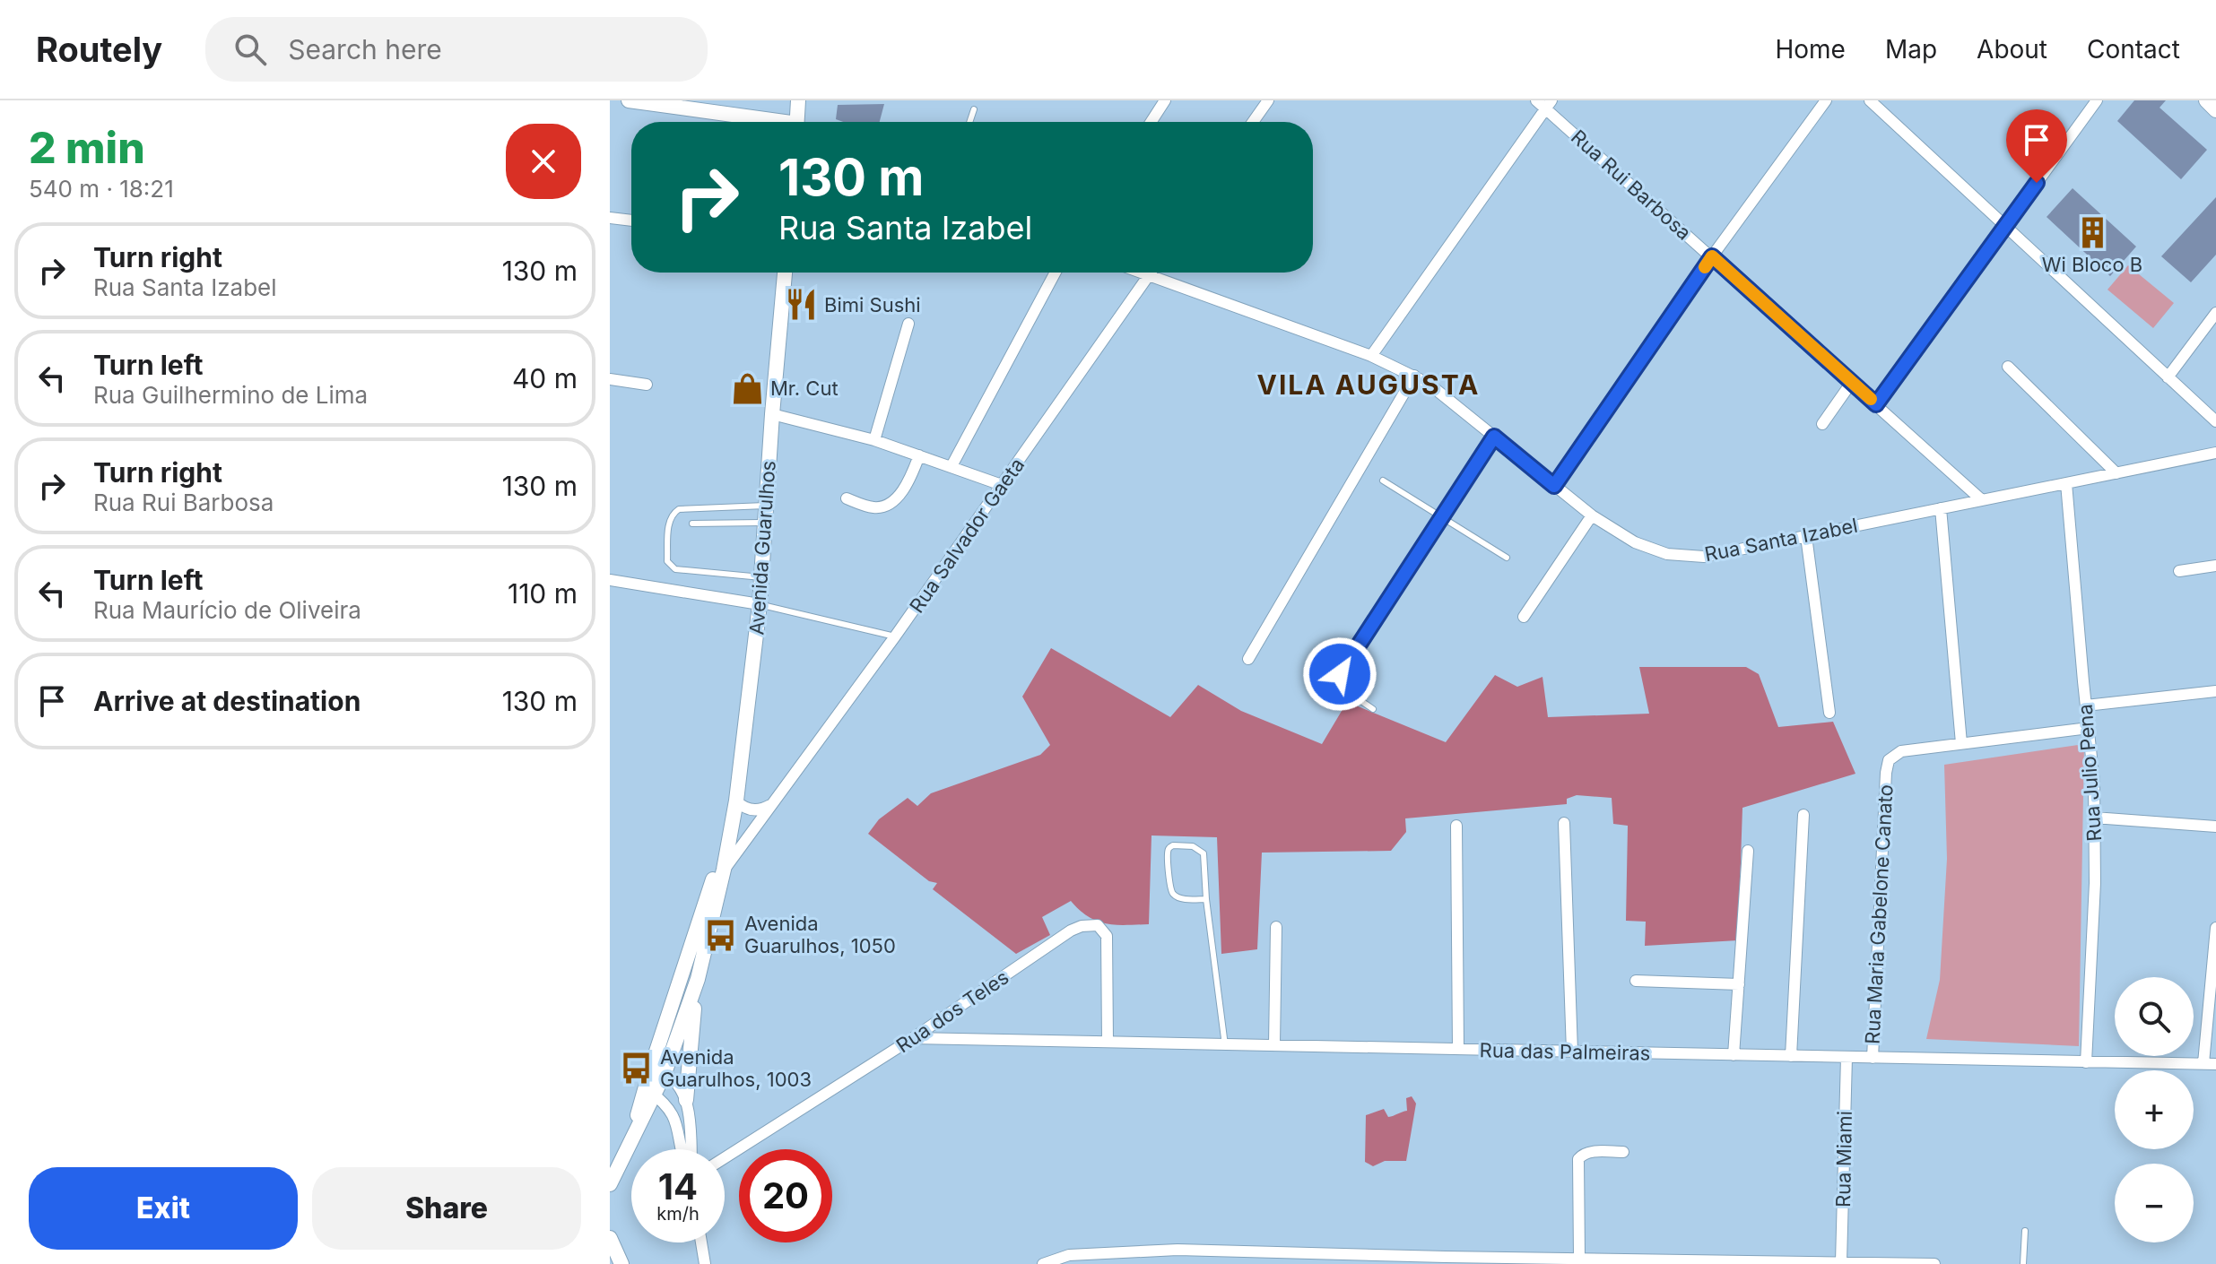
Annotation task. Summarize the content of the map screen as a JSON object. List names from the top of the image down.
{
  "streets": {
    "main road": ["Avenida Guarulhos"],
    "street": [
      "Rua Rui Barbosa",
      "Rua Salvador Gaeta",
      "Rua Santa Izabel",
      "Rua Julio Pena",
      "Rua Maria Gabelone Canato",
      "Rua dos Teles",
      "Rua das Palmeiras",
      "Rua Miami"
    ]
  },
  "crossings": [
    ["Rua Rui Barbosa", "Rua Santa Izabel"],
    ["Rua Salvador Gaeta", "Rua Santa Izabel"],
    ["Rua Salvador Gaeta", "Avenida Guarulhos"],
    ["Rua Santa Izabel", "Rua Julio Pena"],
    ["Rua Julio Pena", "Rua Maria Gabelone Canato"],
    ["Rua Julio Pena", "Rua das Palmeiras"],
    ["Rua Maria Gabelone Canato", "Rua das Palmeiras"],
    ["Rua dos Teles", "Rua das Palmeiras"],
    ["Rua das Palmeiras", "Rua Miami"]
  ],
  "districts": ["VILA AUGUSTA"],
  "places": {
    "building": ["Wi Bloco B"],
    "restaurant": ["Bimi Sushi"],
    "shop": ["Mr. Cut"],
    "bus stop": ["Avenida Guarulhos, 1050", "Avenida Guarulhos, 1003"]
  },
  "page": {
    "header": "Routely",
    "search": "Search here",
    "nav": [
      "Home",
      "Map",
      "About",
      "Contact"
    ],
    "heading": ["2 min", "540 m · 18:21"],
    "turn": ["130 m", "Rua Santa Izabel"],
    "list": [
      {
        "name": "Turn right",
        "note": "Rua Santa Izabel",
        "value": "130 m"
      },
      {
        "name": "Turn left",
        "note": "Rua Guilhermino de Lima",
        "value": "40 m"
      },
      {
        "name": "Turn right",
        "note": "Rua Rui Barbosa",
        "value": "130 m"
      },
      {
        "name": "Turn left",
        "note": "Rua Maurício de Oliveira",
        "value": "110 m"
      },
      {
        "name": "Arrive at destination",
        "value": "130 m"
      }
    ],
    "map_buttons": ["+", "−"],
    "speed": "14 km/h",
    "limit": "20",
    "buttons": ["Exit", "Share"]
  }
}
